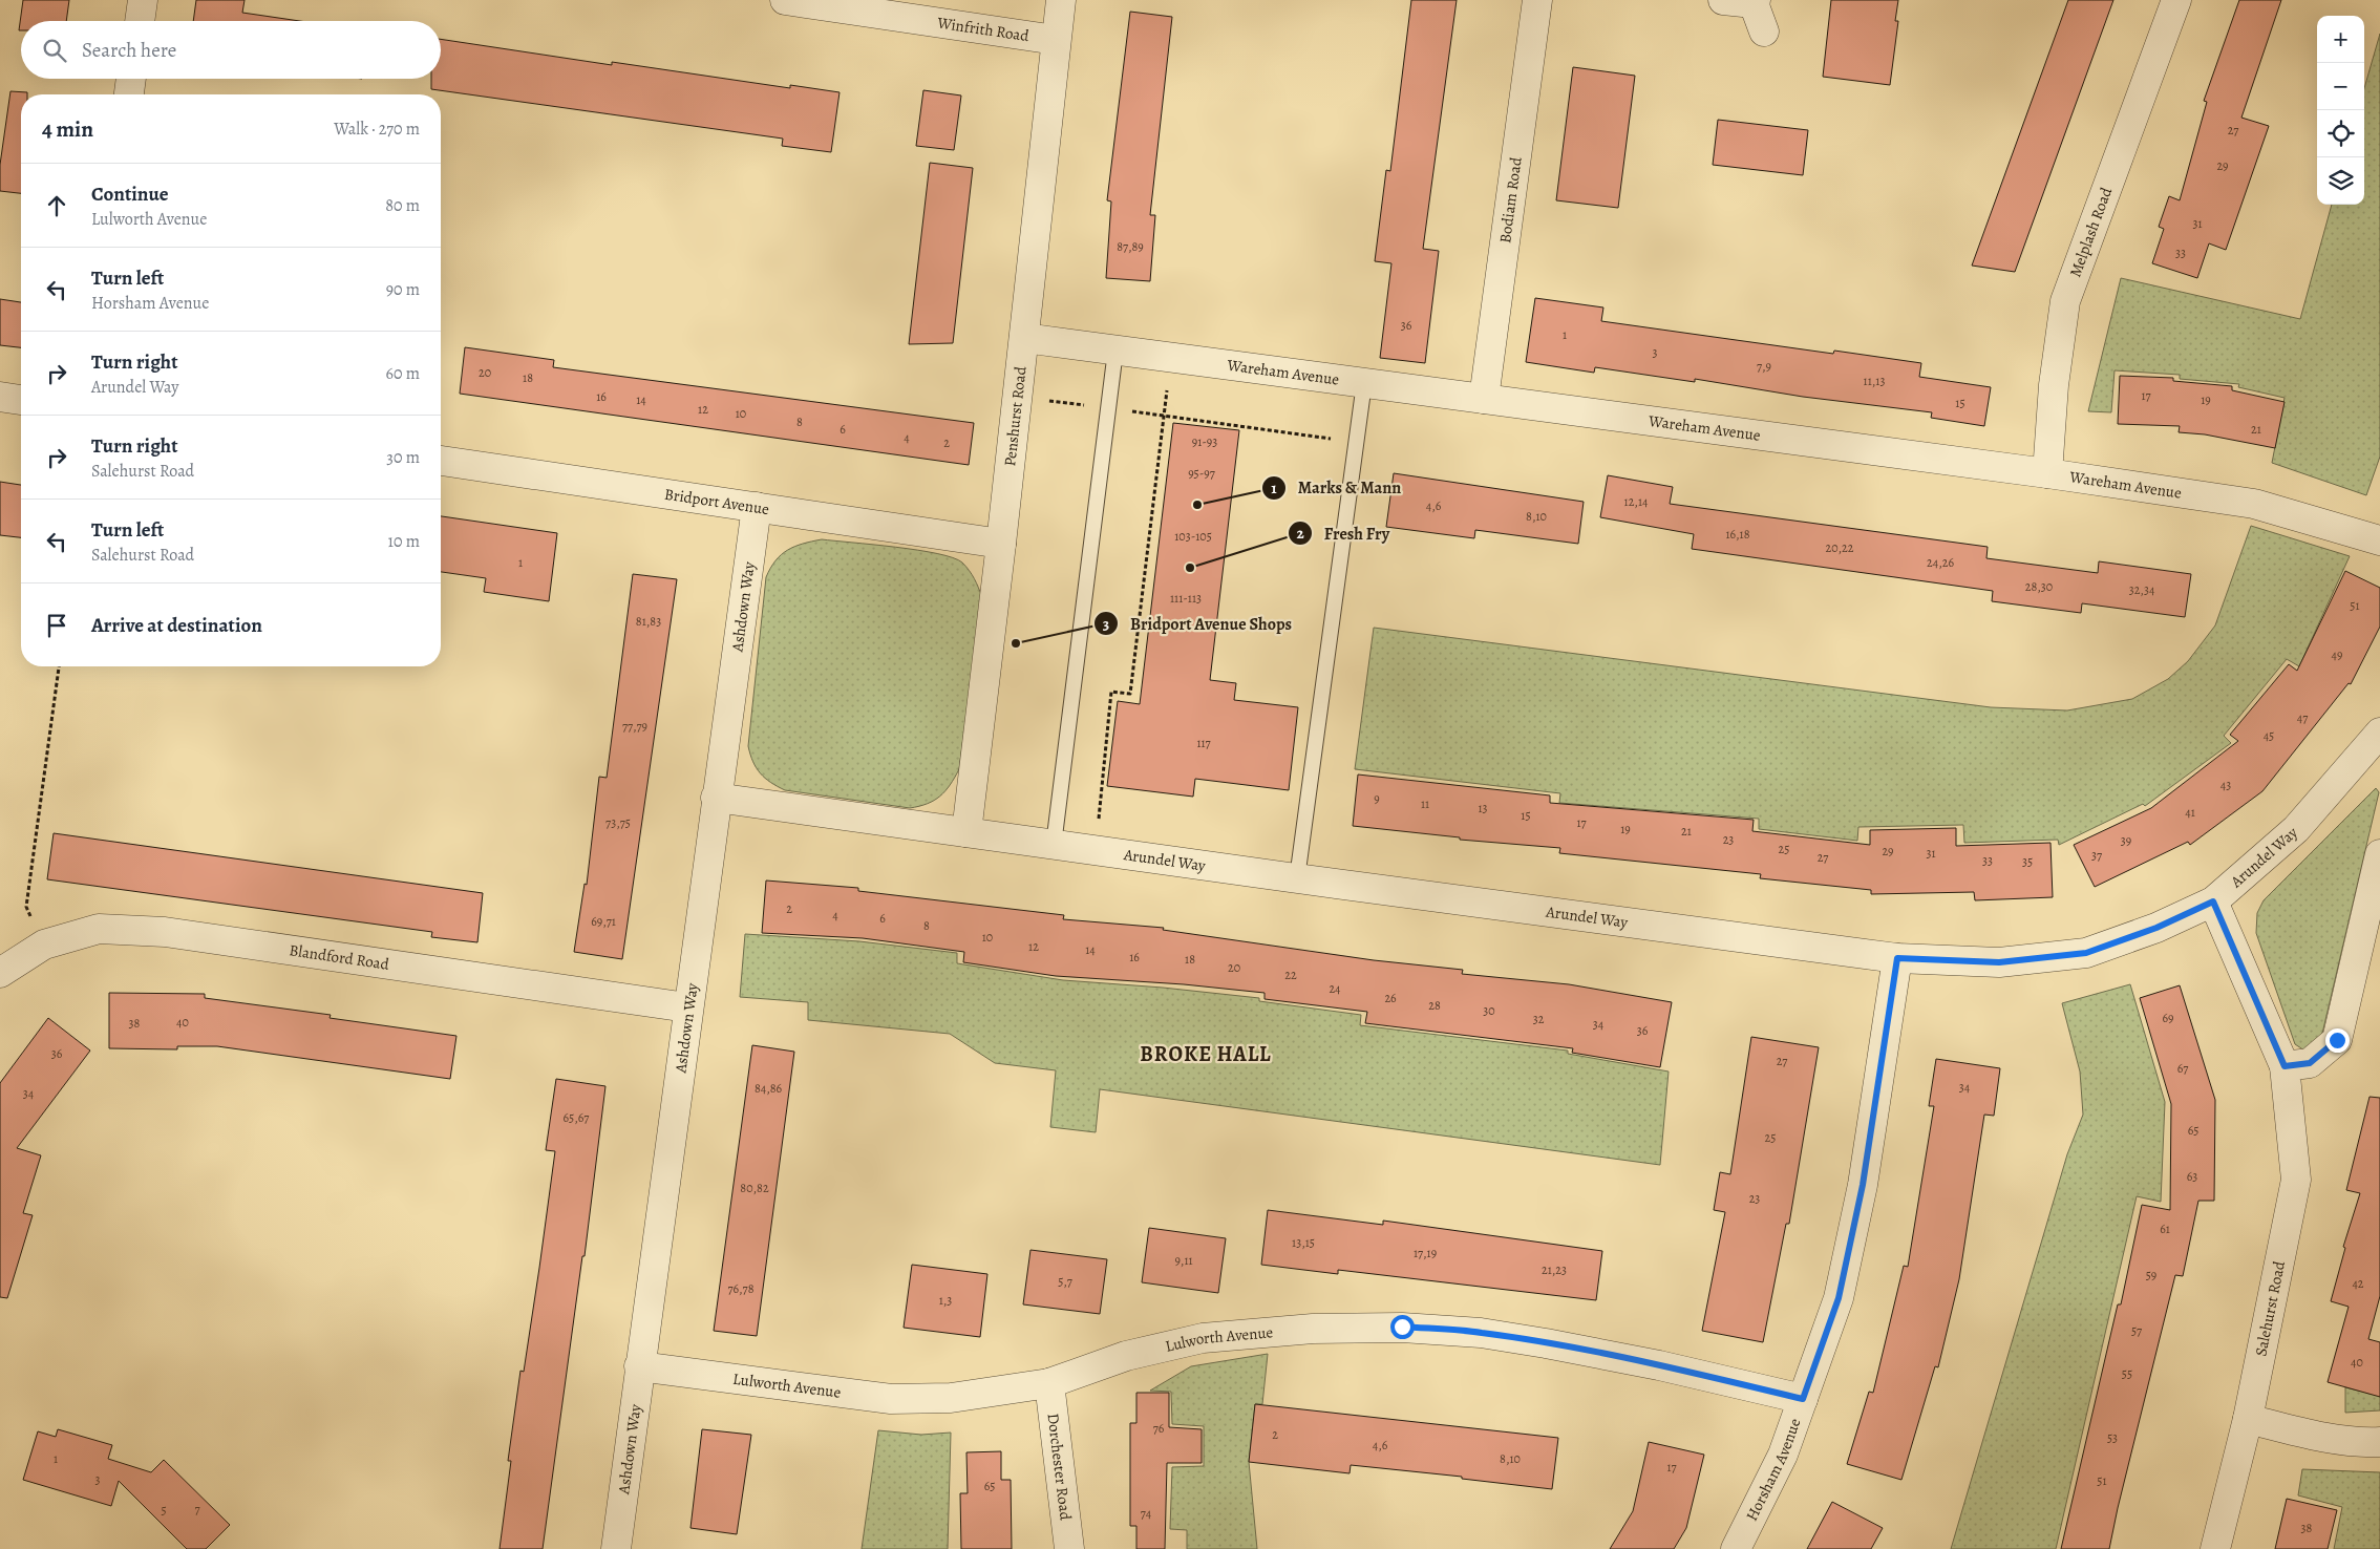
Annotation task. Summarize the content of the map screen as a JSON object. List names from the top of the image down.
{
  "streets": {
    "street": [
      "Winfrith Road",
      "Bodiam Road",
      "Melplash Road",
      "Wareham Avenue",
      "Penshurst Road",
      "Bridport Avenue",
      "Ashdown Way",
      "Arundel Way",
      "Blandford Road",
      "Salehurst Road",
      "Lulworth Avenue",
      "Dorchester Road",
      "Horsham Avenue"
    ]
  },
  "crossings": [
    ["Winfrith Road", "Penshurst Road"],
    ["Bodiam Road", "Wareham Avenue"],
    ["Melplash Road", "Wareham Avenue"],
    ["Wareham Avenue", "Penshurst Road"],
    ["Penshurst Road", "Bridport Avenue"],
    ["Penshurst Road", "Arundel Way"],
    ["Bridport Avenue", "Ashdown Way"],
    ["Ashdown Way", "Arundel Way"],
    ["Ashdown Way", "Blandford Road"],
    ["Ashdown Way", "Lulworth Avenue"],
    ["Arundel Way", "Salehurst Road"],
    ["Arundel Way", "Horsham Avenue"],
    ["Lulworth Avenue", "Dorchester Road"],
    ["Lulworth Avenue", "Horsham Avenue"]
  ],
  "districts": ["BROKE HALL"],
  "places": ["Marks & Mann", "Fresh Fry", "Bridport Avenue Shops"],
  "house_numbers": [
    "27",
    "29",
    "31",
    "87,89",
    "33",
    "36",
    "1",
    "3",
    "7,9",
    "20",
    "18",
    "11,13",
    "17",
    "16",
    "14",
    "19",
    "15",
    "12",
    "10",
    "8",
    "6",
    "21",
    "4",
    "91-93",
    "2",
    "95-97",
    "12,14",
    "4,6",
    "8,10",
    "16,18",
    "103-105",
    "20,22",
    "1",
    "24,26",
    "28,30",
    "32,34",
    "111-113",
    "51",
    "81,83",
    "49",
    "47",
    "77,79",
    "45",
    "117",
    "43",
    "9",
    "11",
    "13",
    "41",
    "15",
    "73,75",
    "17",
    "19",
    "21",
    "23",
    "39",
    "25",
    "29",
    "31",
    "37",
    "27",
    "33",
    "35",
    "2",
    "4",
    "6",
    "69,71",
    "8",
    "10",
    "12",
    "14",
    "16",
    "18",
    "20",
    "22",
    "24",
    "26",
    "28",
    "30",
    "69",
    "32",
    "40",
    "38",
    "34",
    "36",
    "36",
    "27",
    "67",
    "34",
    "84,86",
    "34",
    "65,67",
    "65",
    "25",
    "63",
    "80,82",
    "23",
    "61",
    "13,15",
    "17,19",
    "9,11",
    "21,23",
    "59",
    "5,7",
    "42",
    "76,78",
    "1,3",
    "57",
    "40",
    "55",
    "76",
    "2",
    "53",
    "4,6",
    "1",
    "8,10",
    "17",
    "3",
    "51",
    "65",
    "7",
    "5",
    "74",
    "38"
  ],
  "page": {
    "map_buttons": ["+", "−"],
    "search": "Search here",
    "heading": ["4 min", "Walk · 270 m"],
    "list": [
      ["Continue", "Lulworth Avenue", "80 m"],
      ["Turn left", "Horsham Avenue", "90 m"],
      ["Turn right", "Arundel Way", "60 m"],
      ["Turn right", "Salehurst Road", "30 m"],
      ["Turn left", "Salehurst Road", "10 m"],
      "Arrive at destination"
    ]
  }
}
